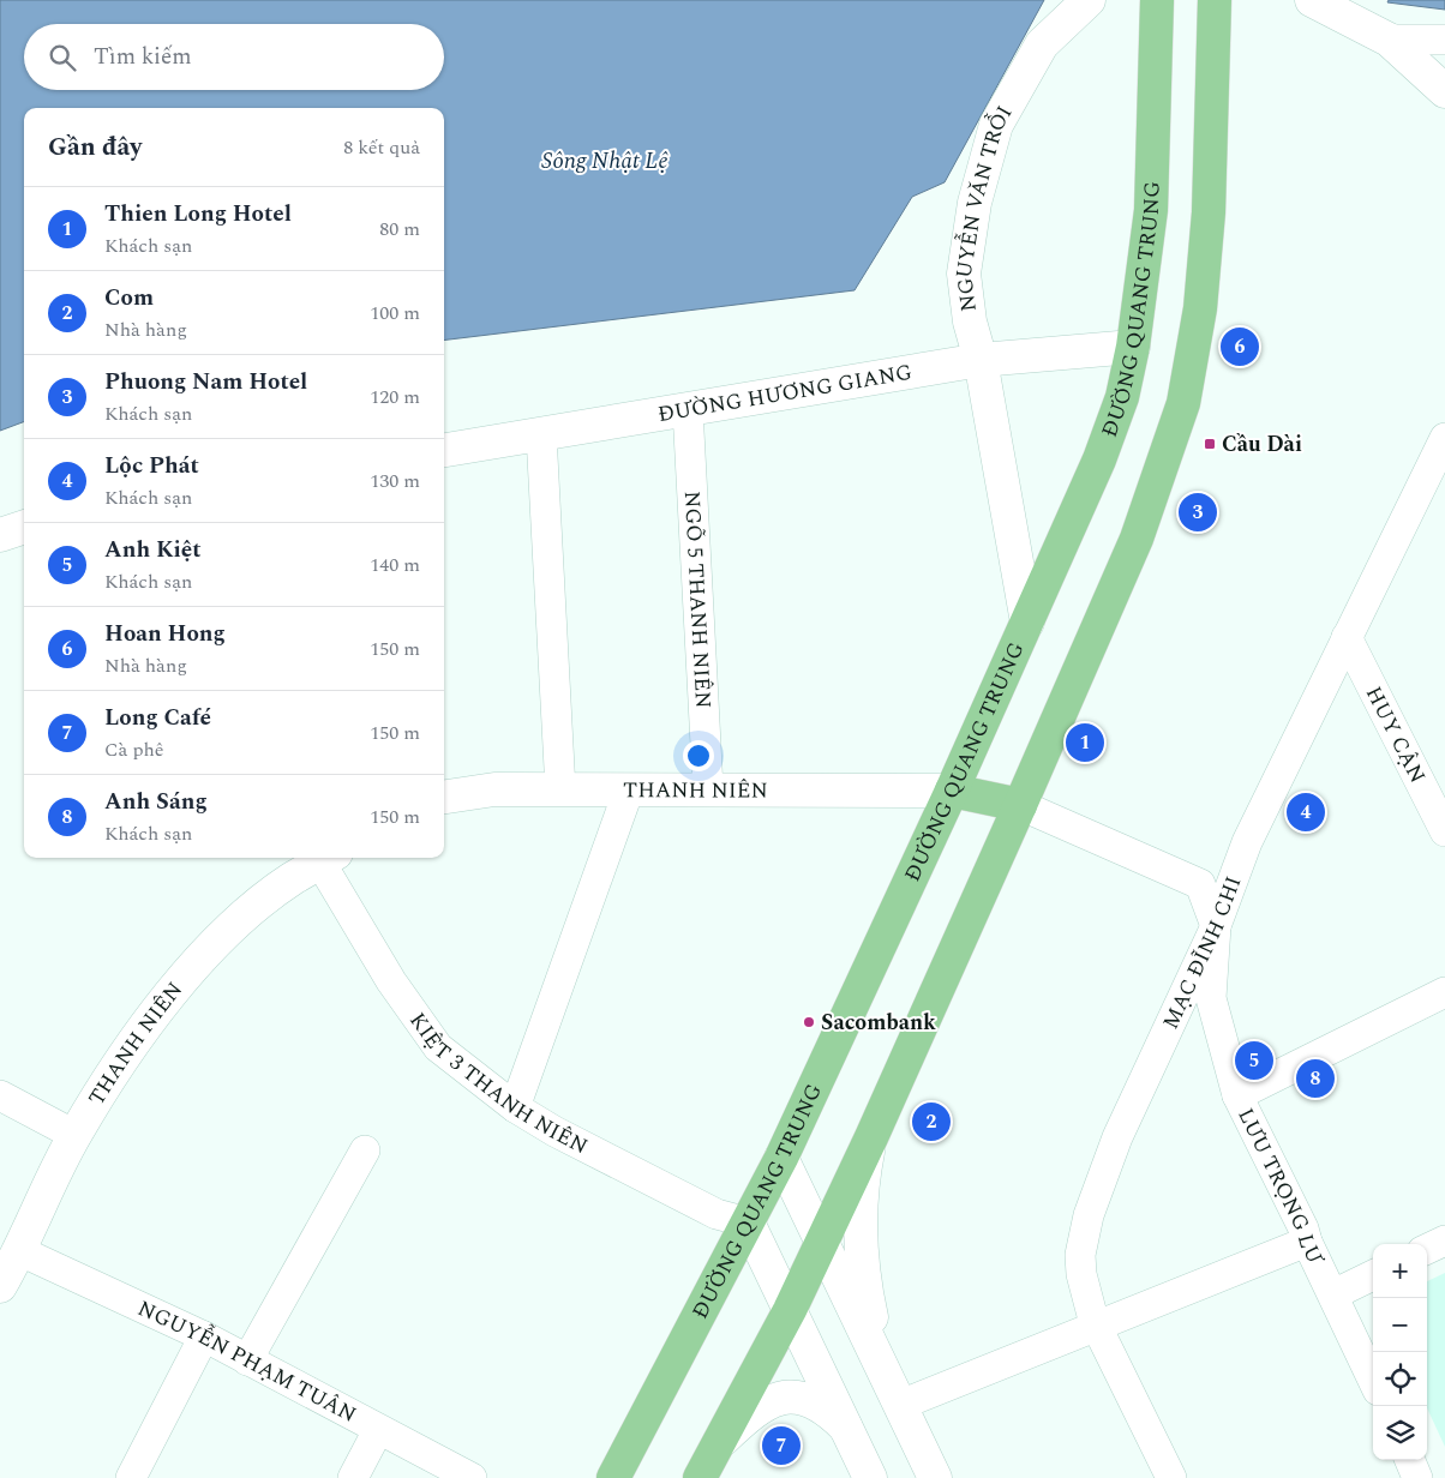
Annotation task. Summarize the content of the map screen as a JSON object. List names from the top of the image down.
{
  "streets": {
    "main road": ["ĐƯỜNG QUANG TRUNG"],
    "street": [
      "NGUYỄN VĂN TRỖI",
      "ĐƯỜNG HƯƠNG GIANG",
      "NGÕ 5 THANH NIÊN",
      "HUY CẬN",
      "THANH NIÊN",
      "MẠC ĐĨNH CHI",
      "KIỆT 3 THANH NIÊN",
      "LƯU TRỌNG LƯ",
      "NGUYỄN PHẠM TUÂN"
    ]
  },
  "crossings": [
    ["NGUYỄN VĂN TRỖI", "ĐƯỜNG QUANG TRUNG"],
    ["NGUYỄN VĂN TRỖI", "ĐƯỜNG HƯƠNG GIANG"],
    ["ĐƯỜNG QUANG TRUNG", "ĐƯỜNG HƯƠNG GIANG"],
    ["ĐƯỜNG QUANG TRUNG", "THANH NIÊN"],
    ["ĐƯỜNG QUANG TRUNG", "KIỆT 3 THANH NIÊN"],
    ["ĐƯỜNG HƯƠNG GIANG", "NGÕ 5 THANH NIÊN"],
    ["NGÕ 5 THANH NIÊN", "THANH NIÊN"],
    ["HUY CẬN", "MẠC ĐĨNH CHI"],
    ["THANH NIÊN", "KIỆT 3 THANH NIÊN"],
    ["THANH NIÊN", "NGUYỄN PHẠM TUÂN"],
    ["MẠC ĐĨNH CHI", "LƯU TRỌNG LƯ"]
  ],
  "water": ["Sông Nhật Lệ"],
  "places": {
    "transit": ["Cầu Dài"],
    "other": ["Sacombank"]
  },
  "page": {
    "search": "Tìm kiếm",
    "heading": ["Gần đây", "8 kết quả"],
    "list": [
      {
        "mark": "1",
        "name": "Thien Long Hotel",
        "note": "Khách sạn",
        "value": "80 m"
      },
      {
        "mark": "2",
        "name": "Com",
        "note": "Nhà hàng",
        "value": "100 m"
      },
      {
        "mark": "3",
        "name": "Phuong Nam Hotel",
        "note": "Khách sạn",
        "value": "120 m"
      },
      {
        "mark": "4",
        "name": "Lộc Phát",
        "note": "Khách sạn",
        "value": "130 m"
      },
      {
        "mark": "5",
        "name": "Anh Kiệt",
        "note": "Khách sạn",
        "value": "140 m"
      },
      {
        "mark": "6",
        "name": "Hoan Hong",
        "note": "Nhà hàng",
        "value": "150 m"
      },
      {
        "mark": "7",
        "name": "Long Café",
        "note": "Cà phê",
        "value": "150 m"
      },
      {
        "mark": "8",
        "name": "Anh Sáng",
        "note": "Khách sạn",
        "value": "150 m"
      }
    ],
    "pins": [
      "6",
      "3",
      "1",
      "4",
      "5",
      "8",
      "2",
      "7"
    ],
    "map_buttons": ["+", "−"]
  }
}
